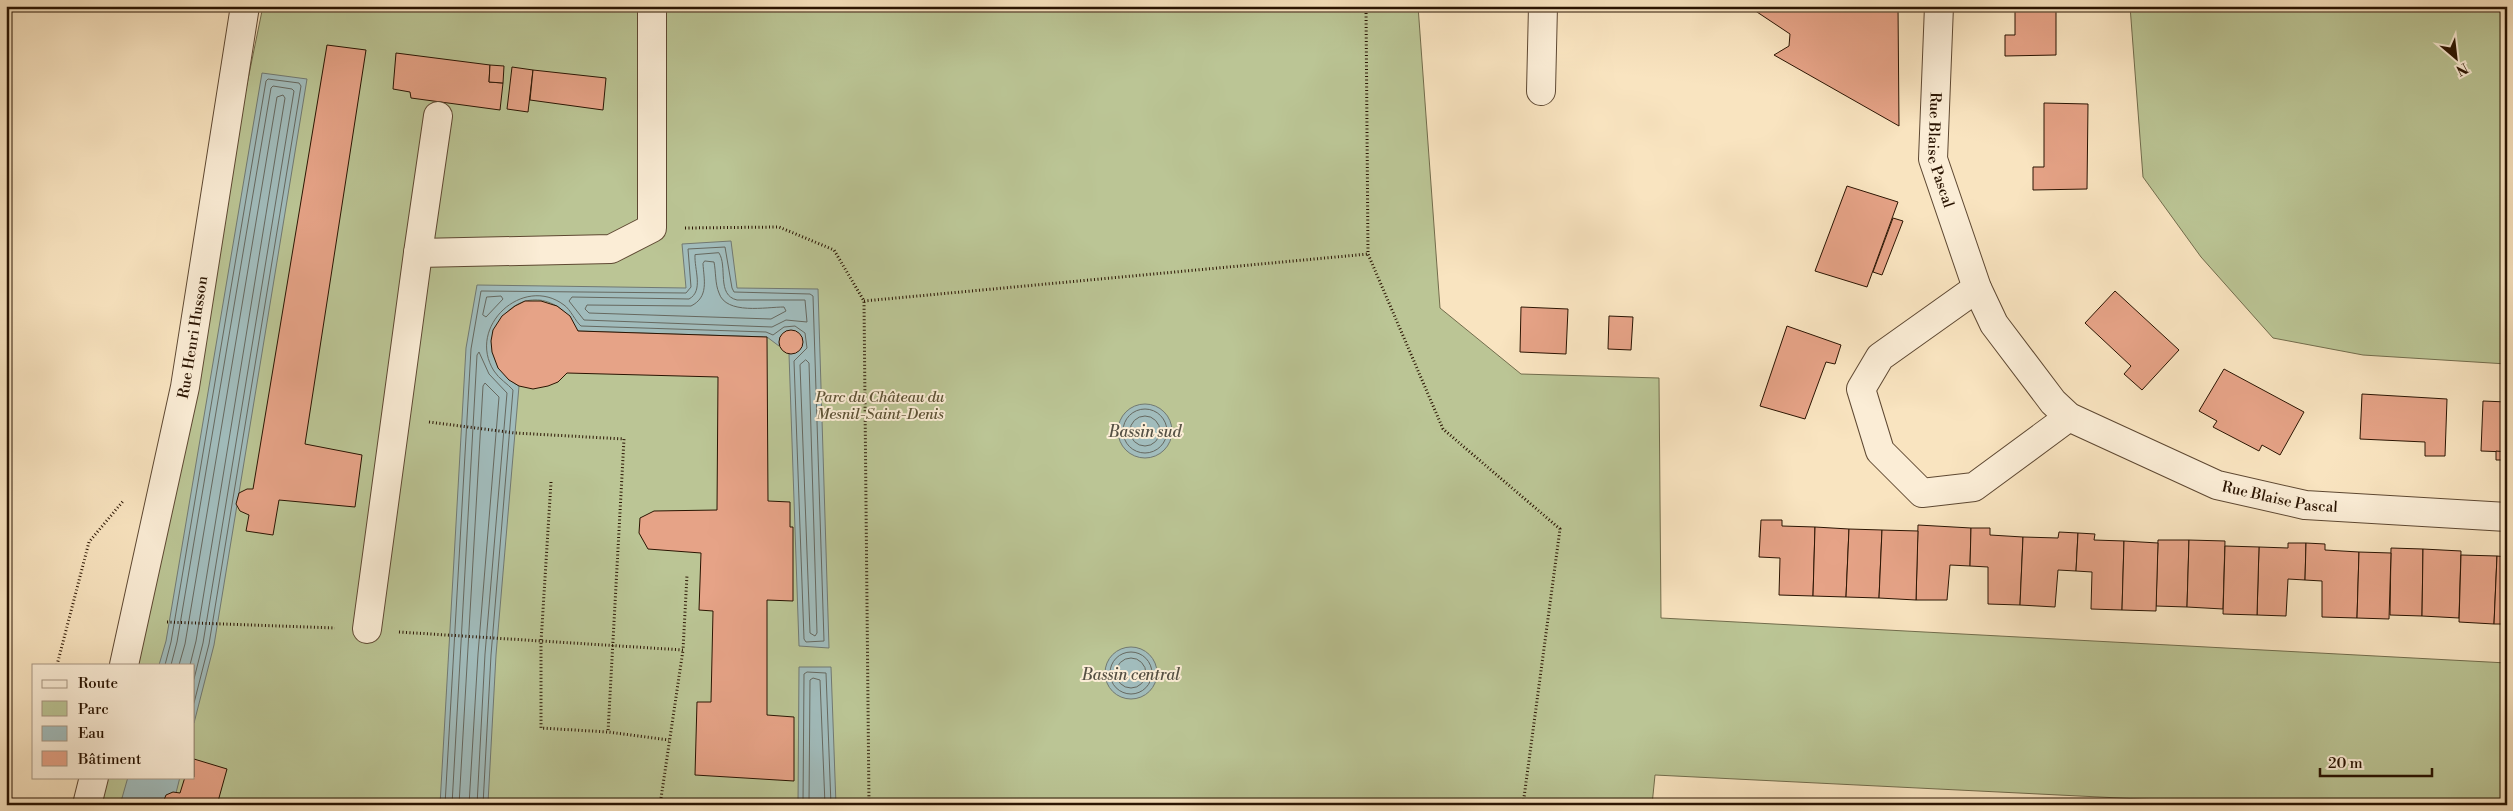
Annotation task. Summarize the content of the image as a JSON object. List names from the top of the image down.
{
  "streets": {
    "street": ["Rue Blaise Pascal", "Rue Henri Husson"]
  },
  "water": ["Bassin sud", "Bassin central"],
  "parks": ["Parc du Château du Mesnil-Saint-Denis"],
  "legend": [
    "Route",
    "Parc",
    "Eau",
    "Bâtiment"
  ],
  "scale_bar": "20 m",
  "north": "bottom right"
}
